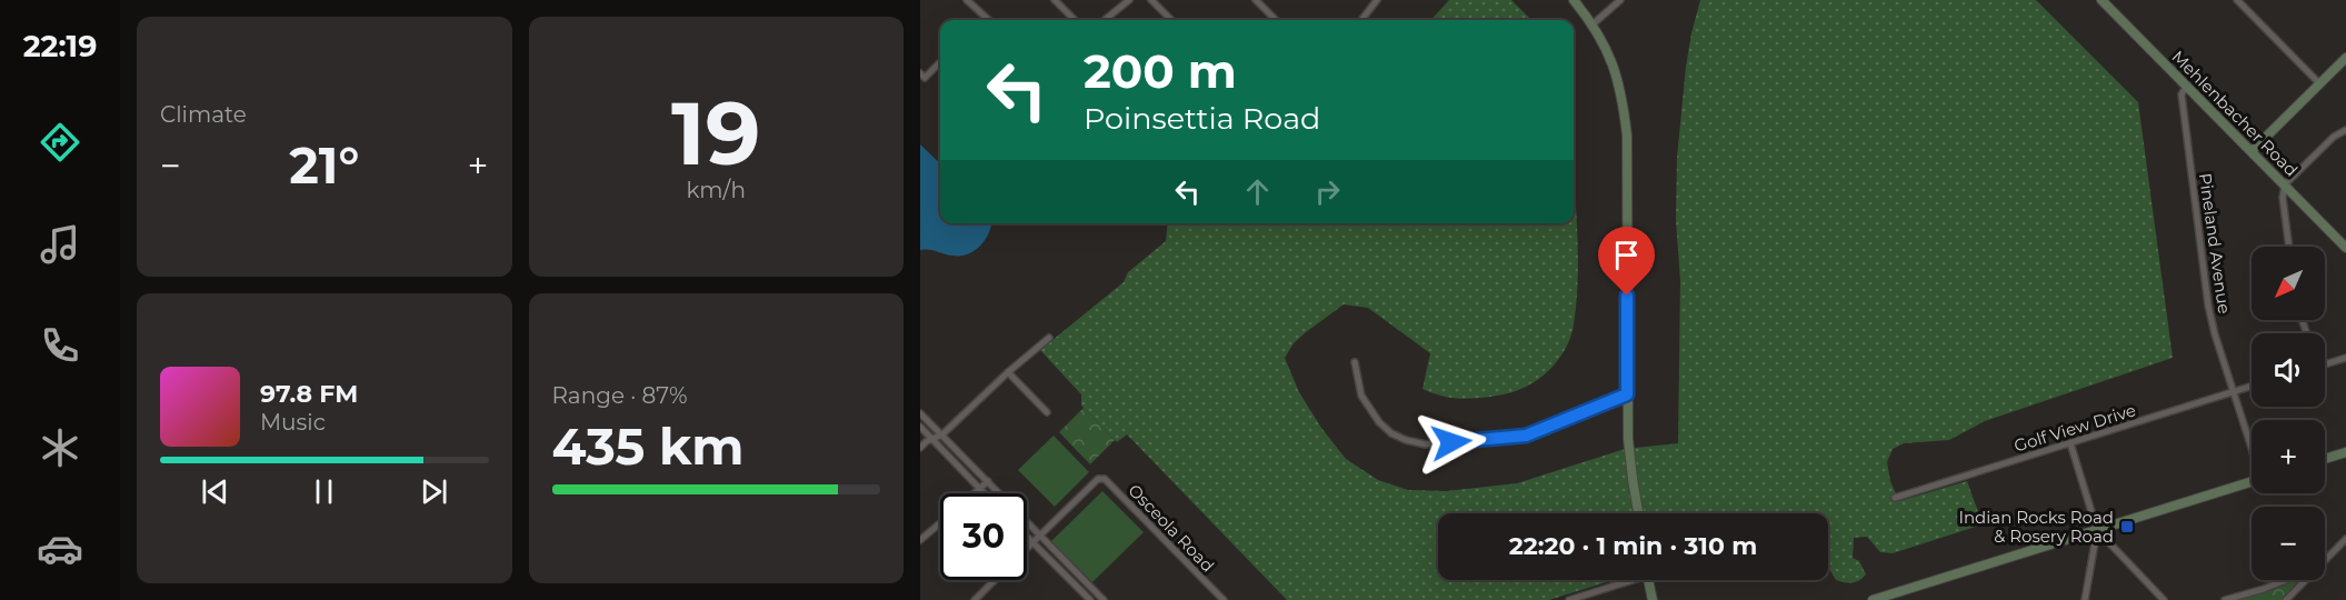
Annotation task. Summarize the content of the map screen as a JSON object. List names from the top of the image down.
{
  "streets": {
    "street": [
      "Mehlenbacher Road",
      "Pineland Avenue",
      "Golf View Drive",
      "Osceola Road"
    ]
  },
  "crossings": [
    ["Mehlenbacher Road", "Pineland Avenue"],
    ["Pineland Avenue", "Golf View Drive"]
  ],
  "places": {
    "transit": ["Indian Rocks Road & Rosery Road"]
  },
  "north": "bottom left",
  "page": {
    "tabs": "22:19",
    "tile": [
      "Climate",
      ["19", "km/h"],
      ["Range · 87%", "435 km"]
    ],
    "turn": ["200 m", "Poinsettia Road"],
    "heat": ["−", "21°", "+"],
    "map_buttons": ["+", "−"],
    "song": ["97.8 FM", "Music"],
    "limit": "30",
    "trip": "22:20 · 1 min · 310 m"
  }
}
